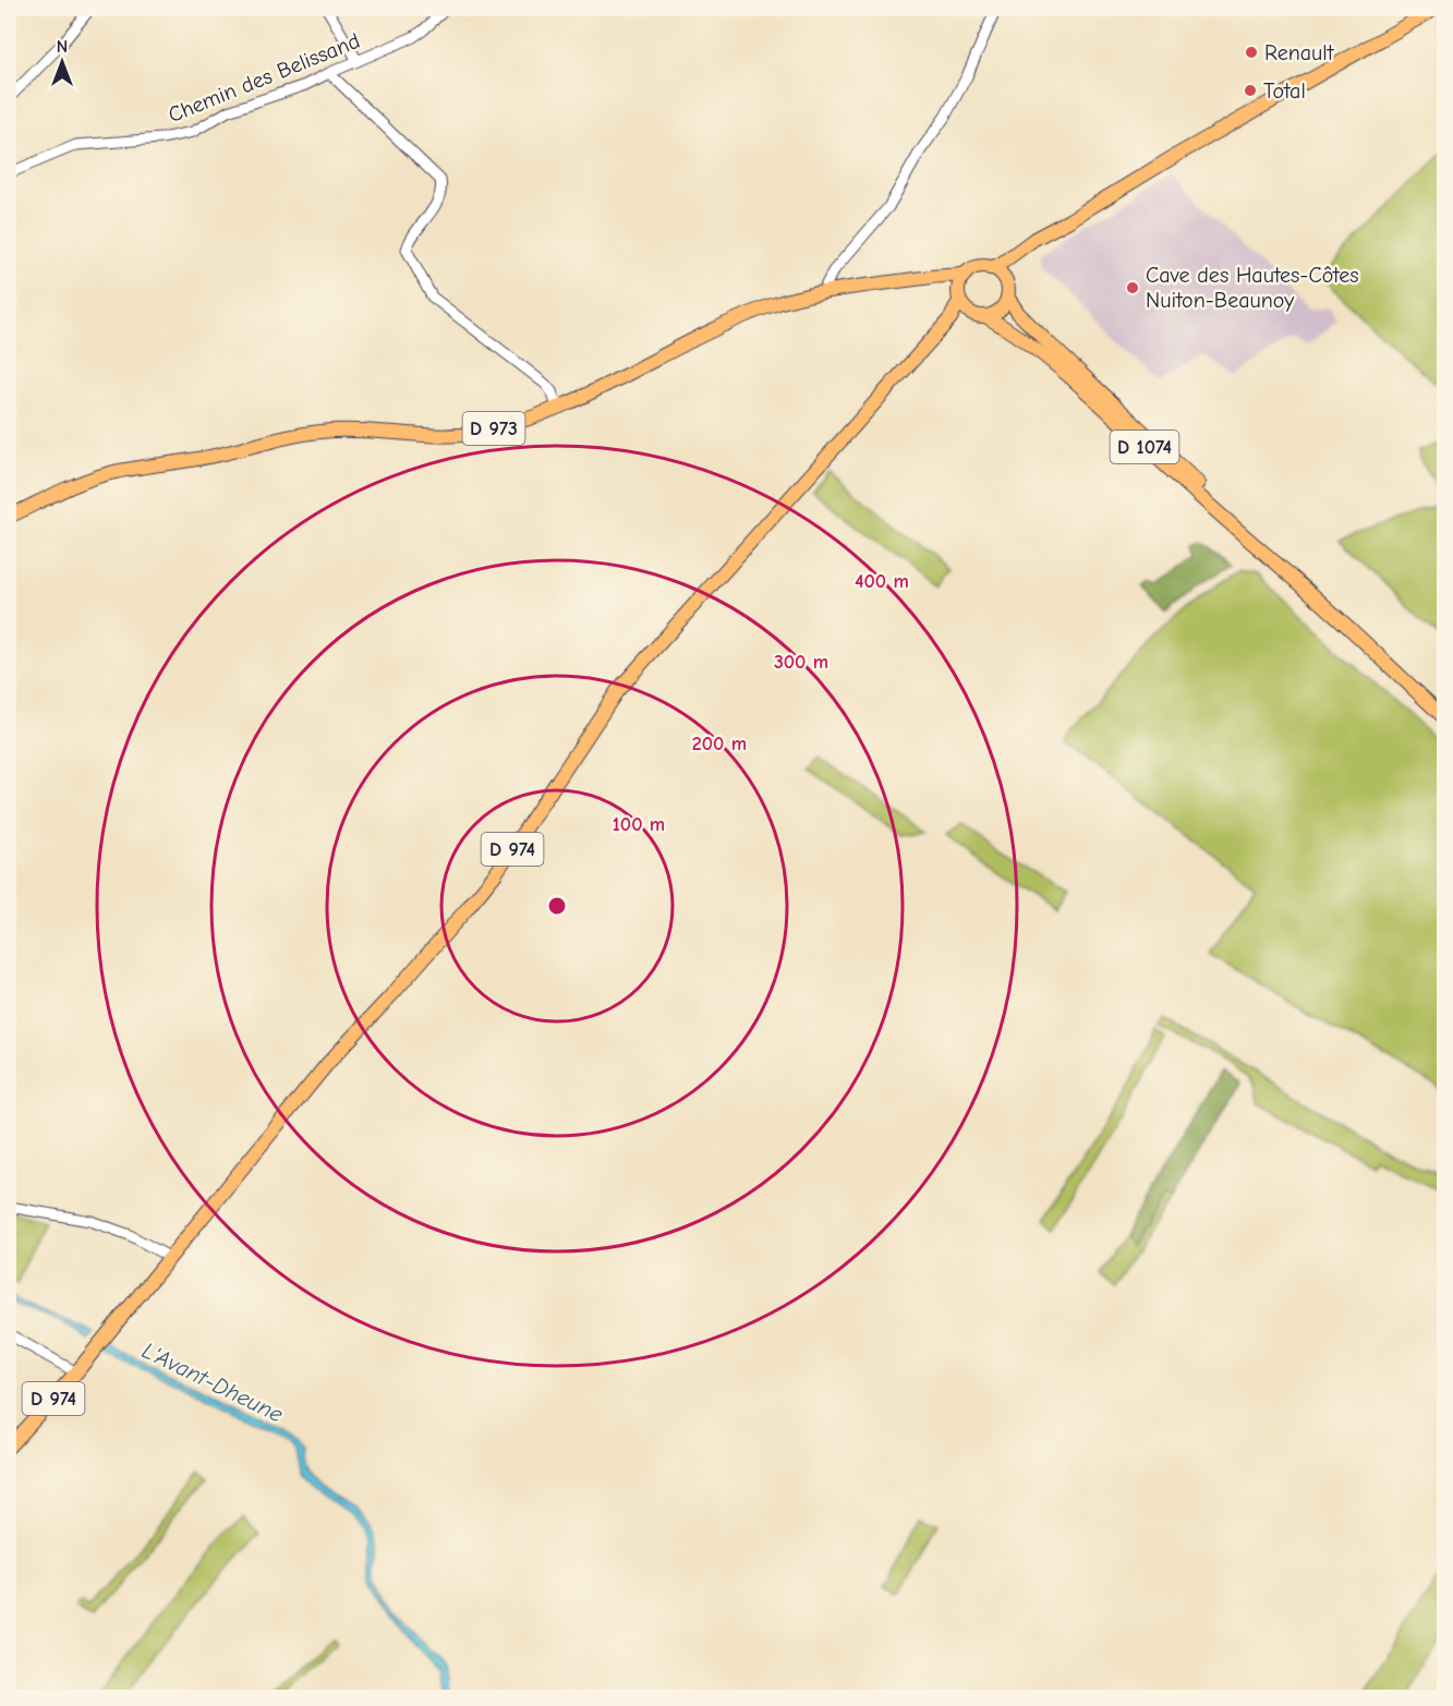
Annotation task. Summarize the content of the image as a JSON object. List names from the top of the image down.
{
  "streets": {
    "main road": ["D 973", "D 1074", "D 974"],
    "street": ["Chemin des Belissand"]
  },
  "crossings": [
    ["D 973", "D 1074"],
    ["D 973", "D 974"],
    ["D 1074", "D 974"]
  ],
  "water": ["L'Avant-Dheune"],
  "places": ["Renault", "Total", "Cave des Hautes-Côtes Nuiton-Beaunoy"],
  "north": "top",
  "rings": [
    "400 m",
    "300 m",
    "200 m",
    "100 m"
  ]
}
